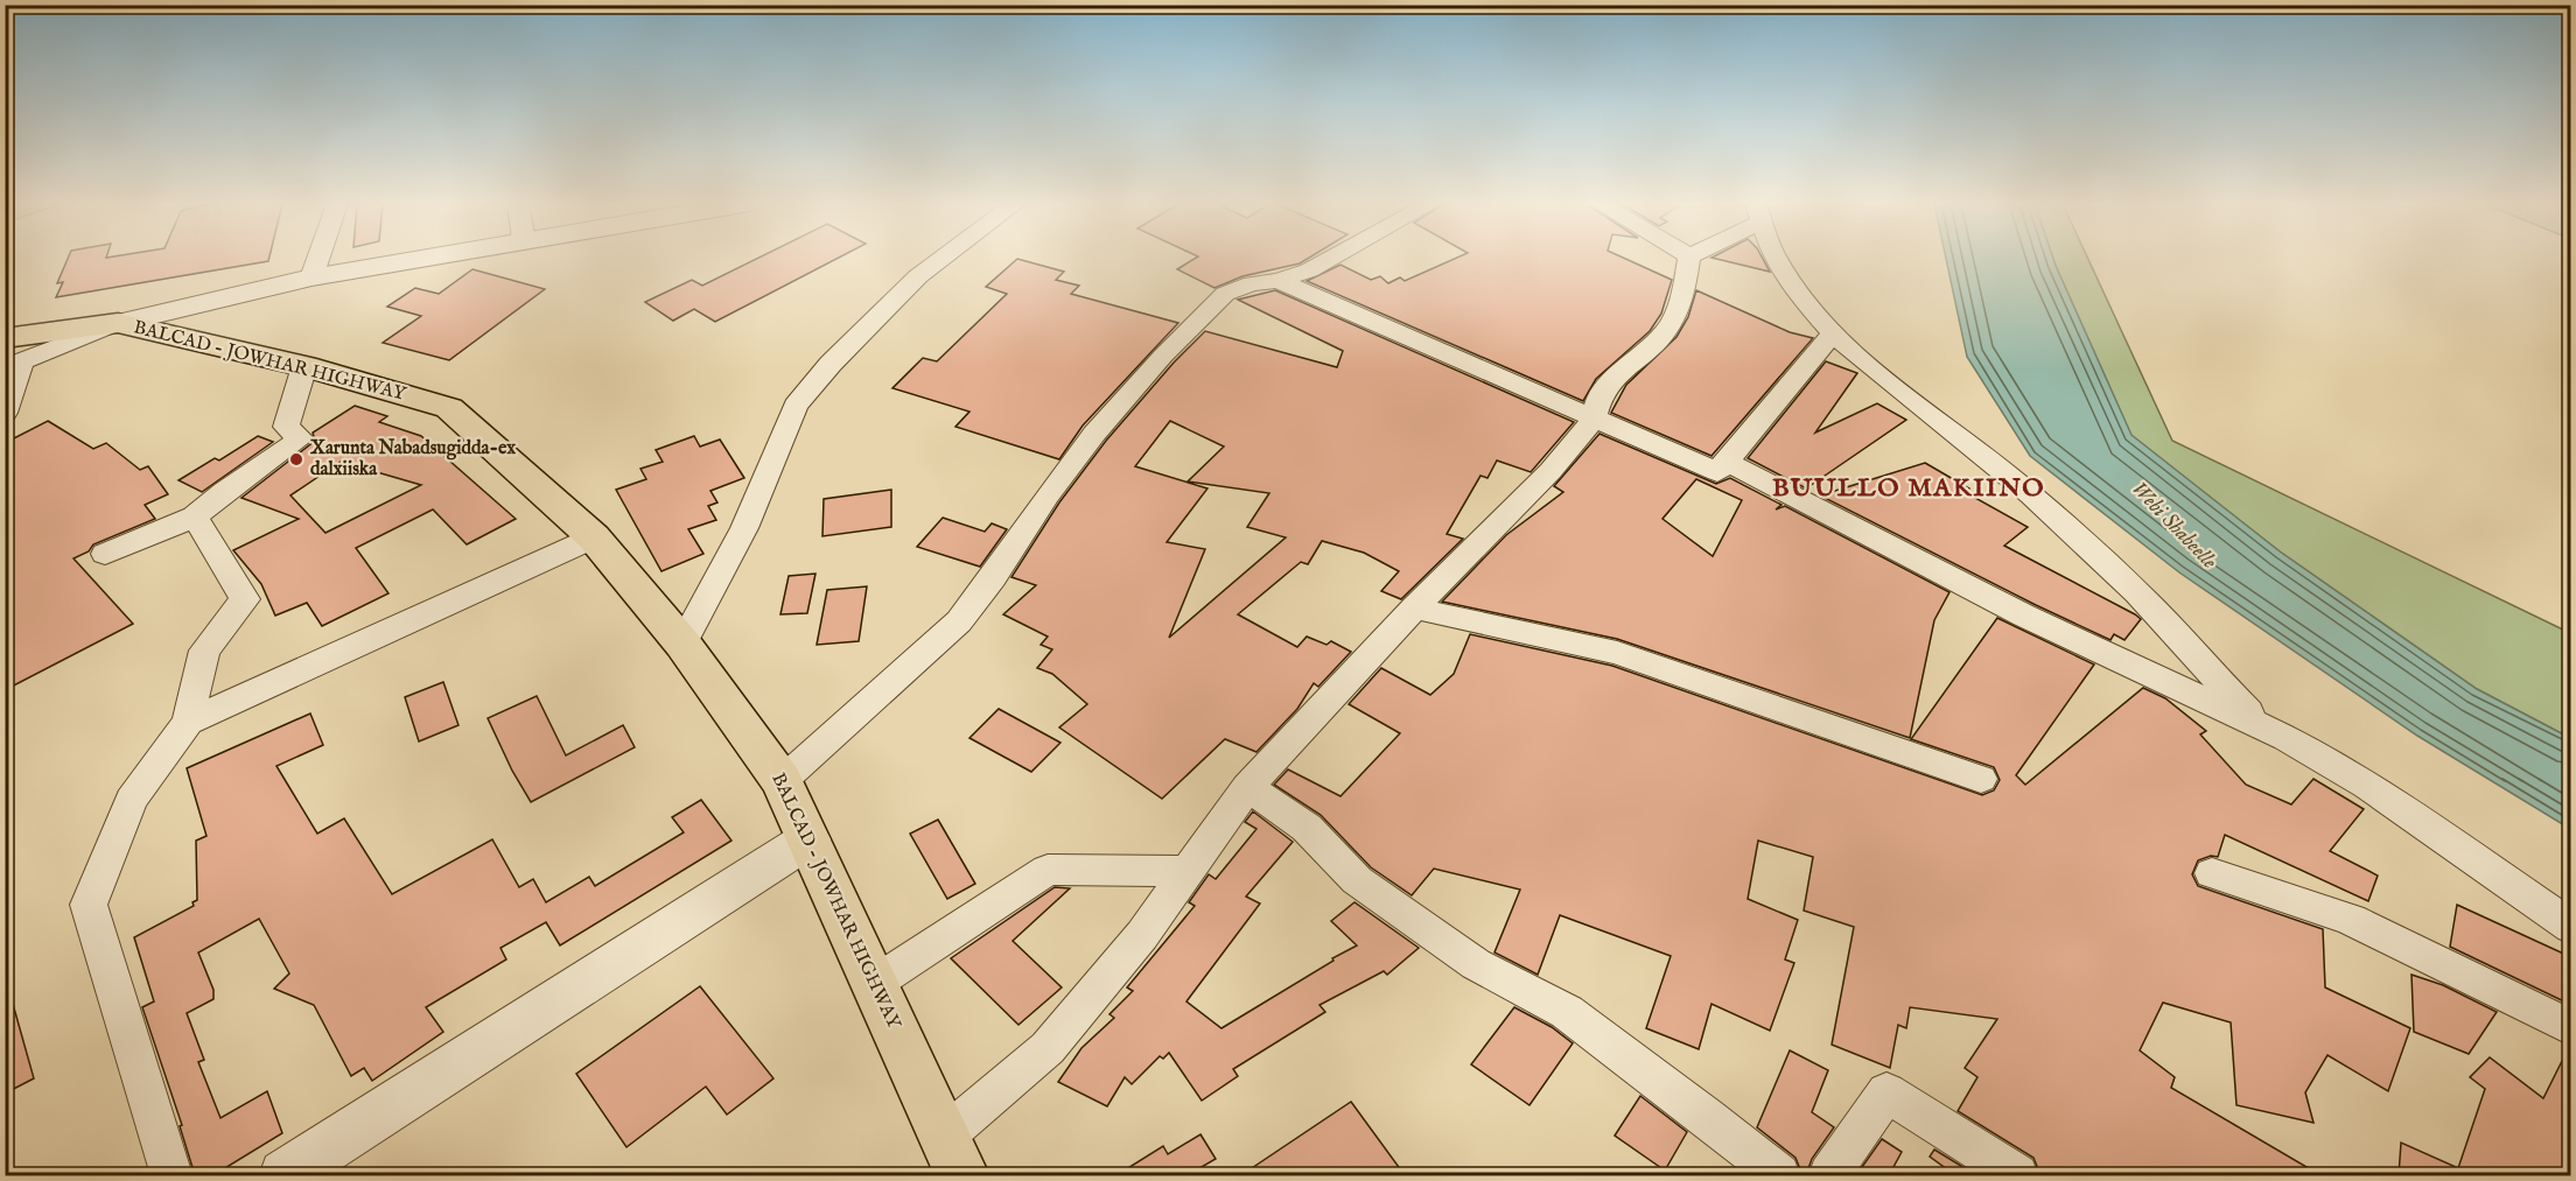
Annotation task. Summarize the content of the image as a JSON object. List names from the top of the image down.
{
  "streets": {
    "main road": ["BALCAD - JOWHAR HIGHWAY"]
  },
  "districts": ["BUULLO MAKIINO"],
  "water": ["Webi Shabeelle"],
  "places": ["Xarunta Nabadsugidda-ex dalxiiska"]
}
